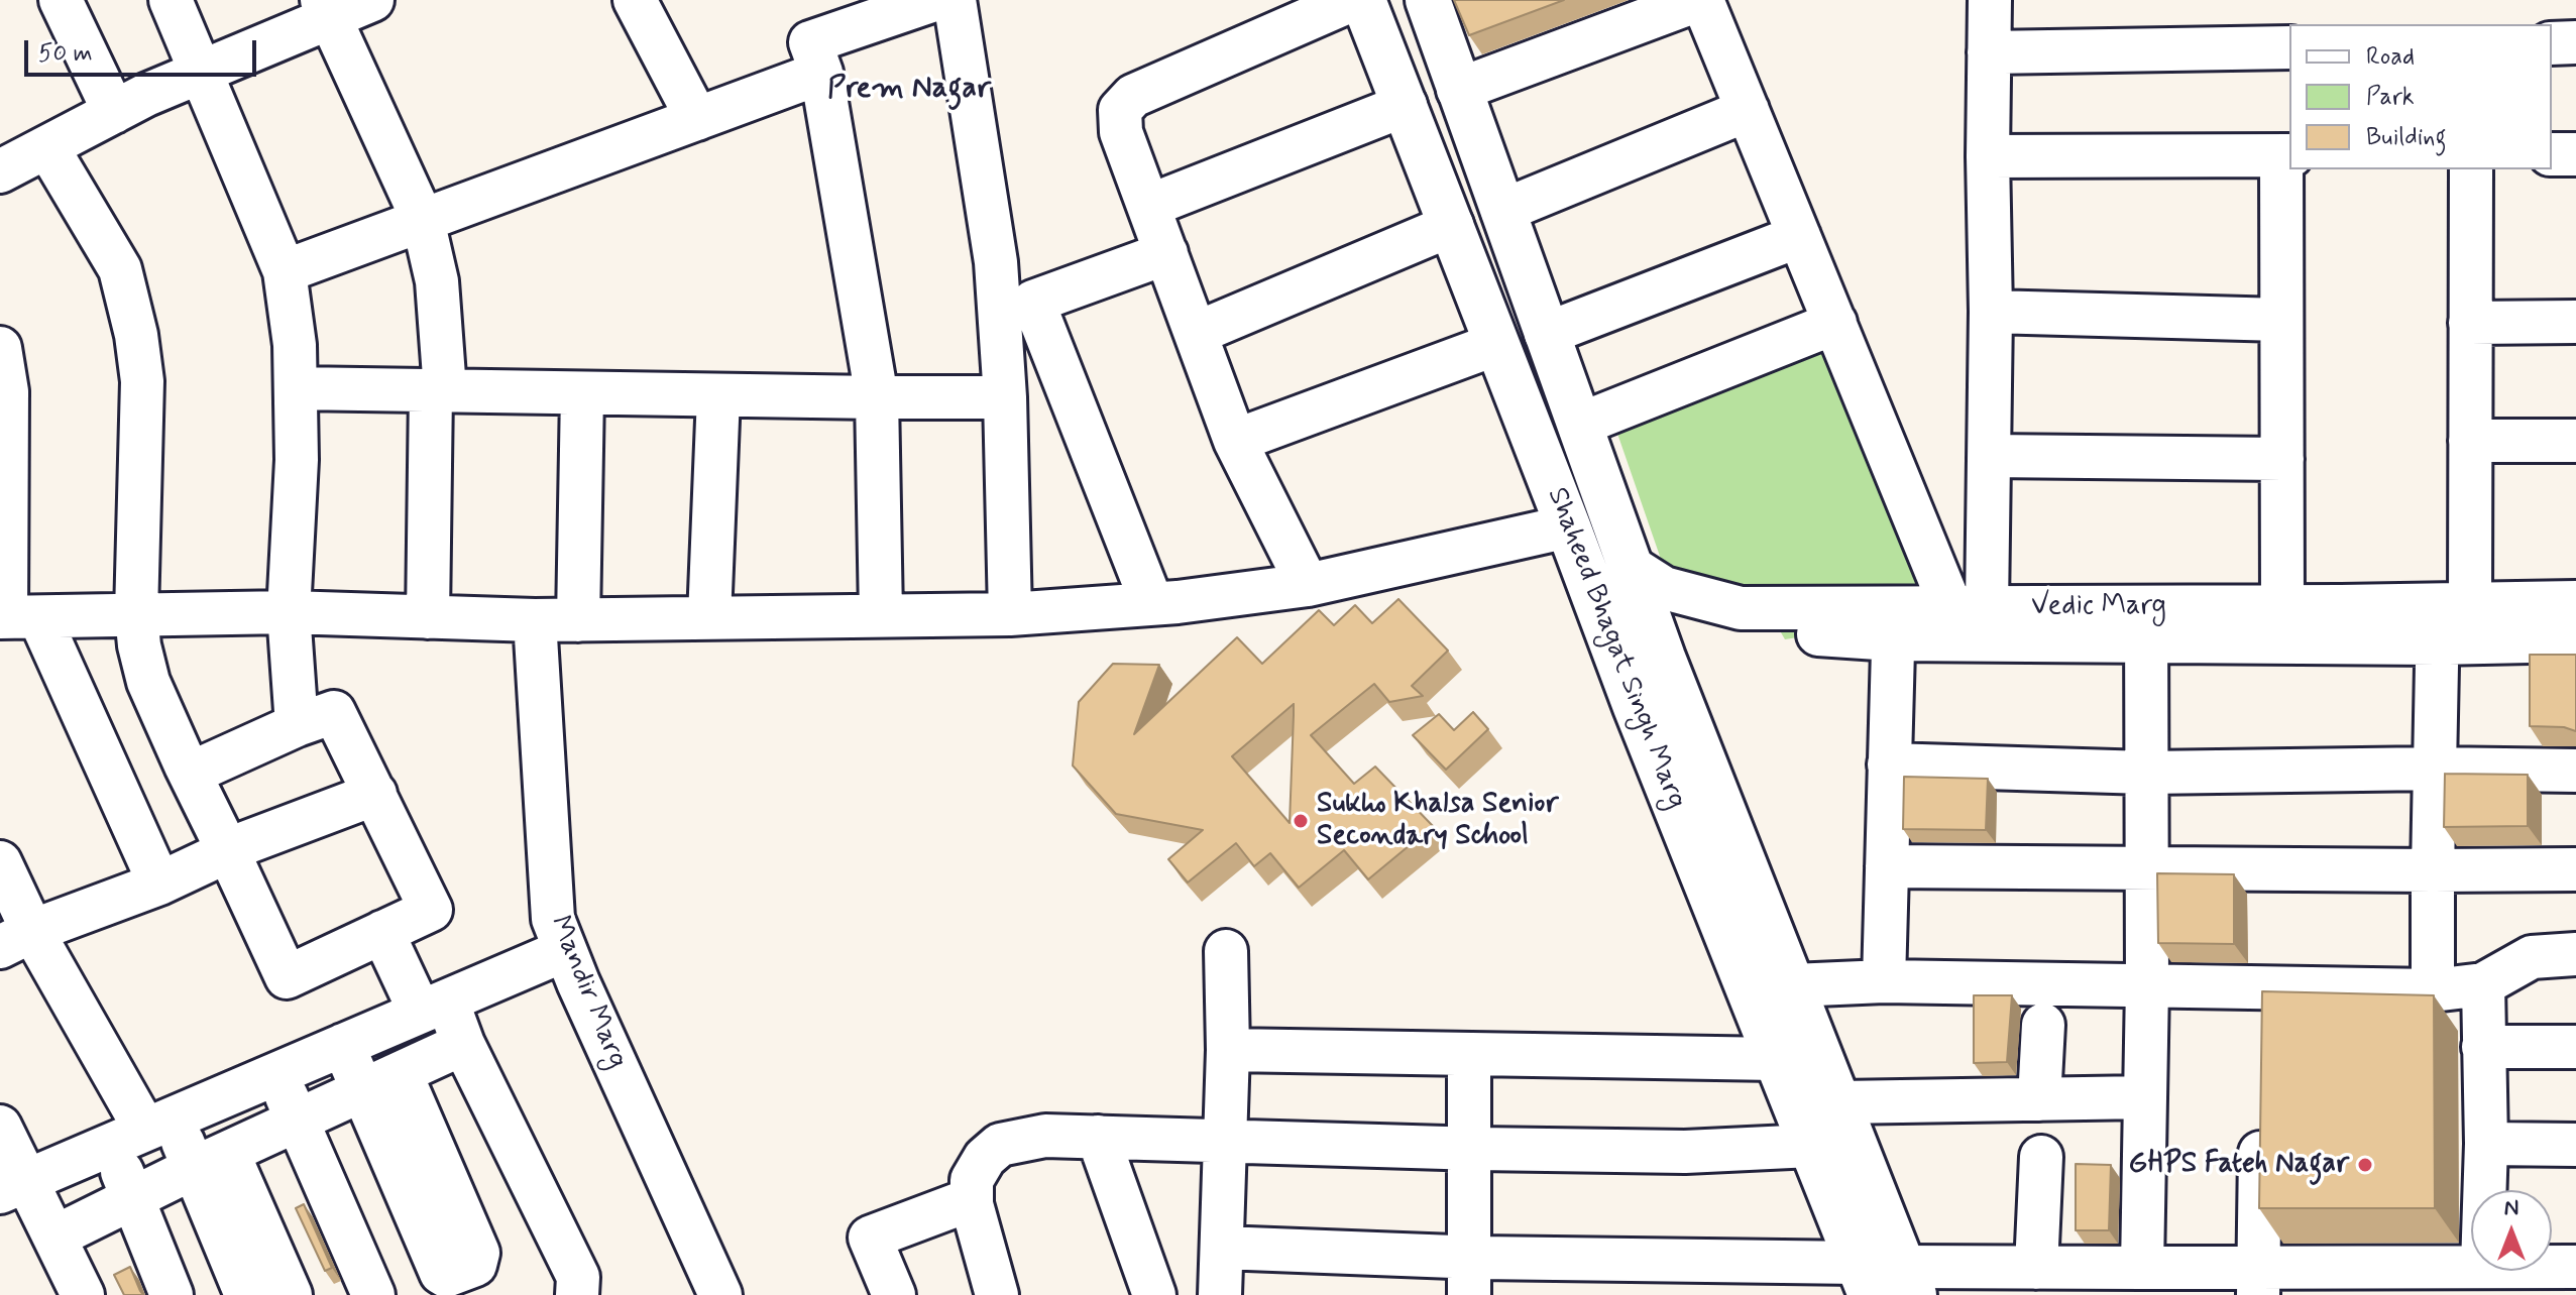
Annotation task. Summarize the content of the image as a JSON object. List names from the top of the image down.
{
  "streets": {
    "main road": ["Shaheed Bhagat Singh Marg"],
    "street": ["Vedic Marg", "Mandir Marg"]
  },
  "crossings": [
    ["Vedic Marg", "Shaheed Bhagat Singh Marg"]
  ],
  "districts": ["Prem Nagar"],
  "places": ["Sukho Khalsa Senior Secondary School", "GHPS Fateh Nagar"],
  "legend": ["Road", "Park", "Building"],
  "scale_bar": "50 m",
  "north": "top"
}
